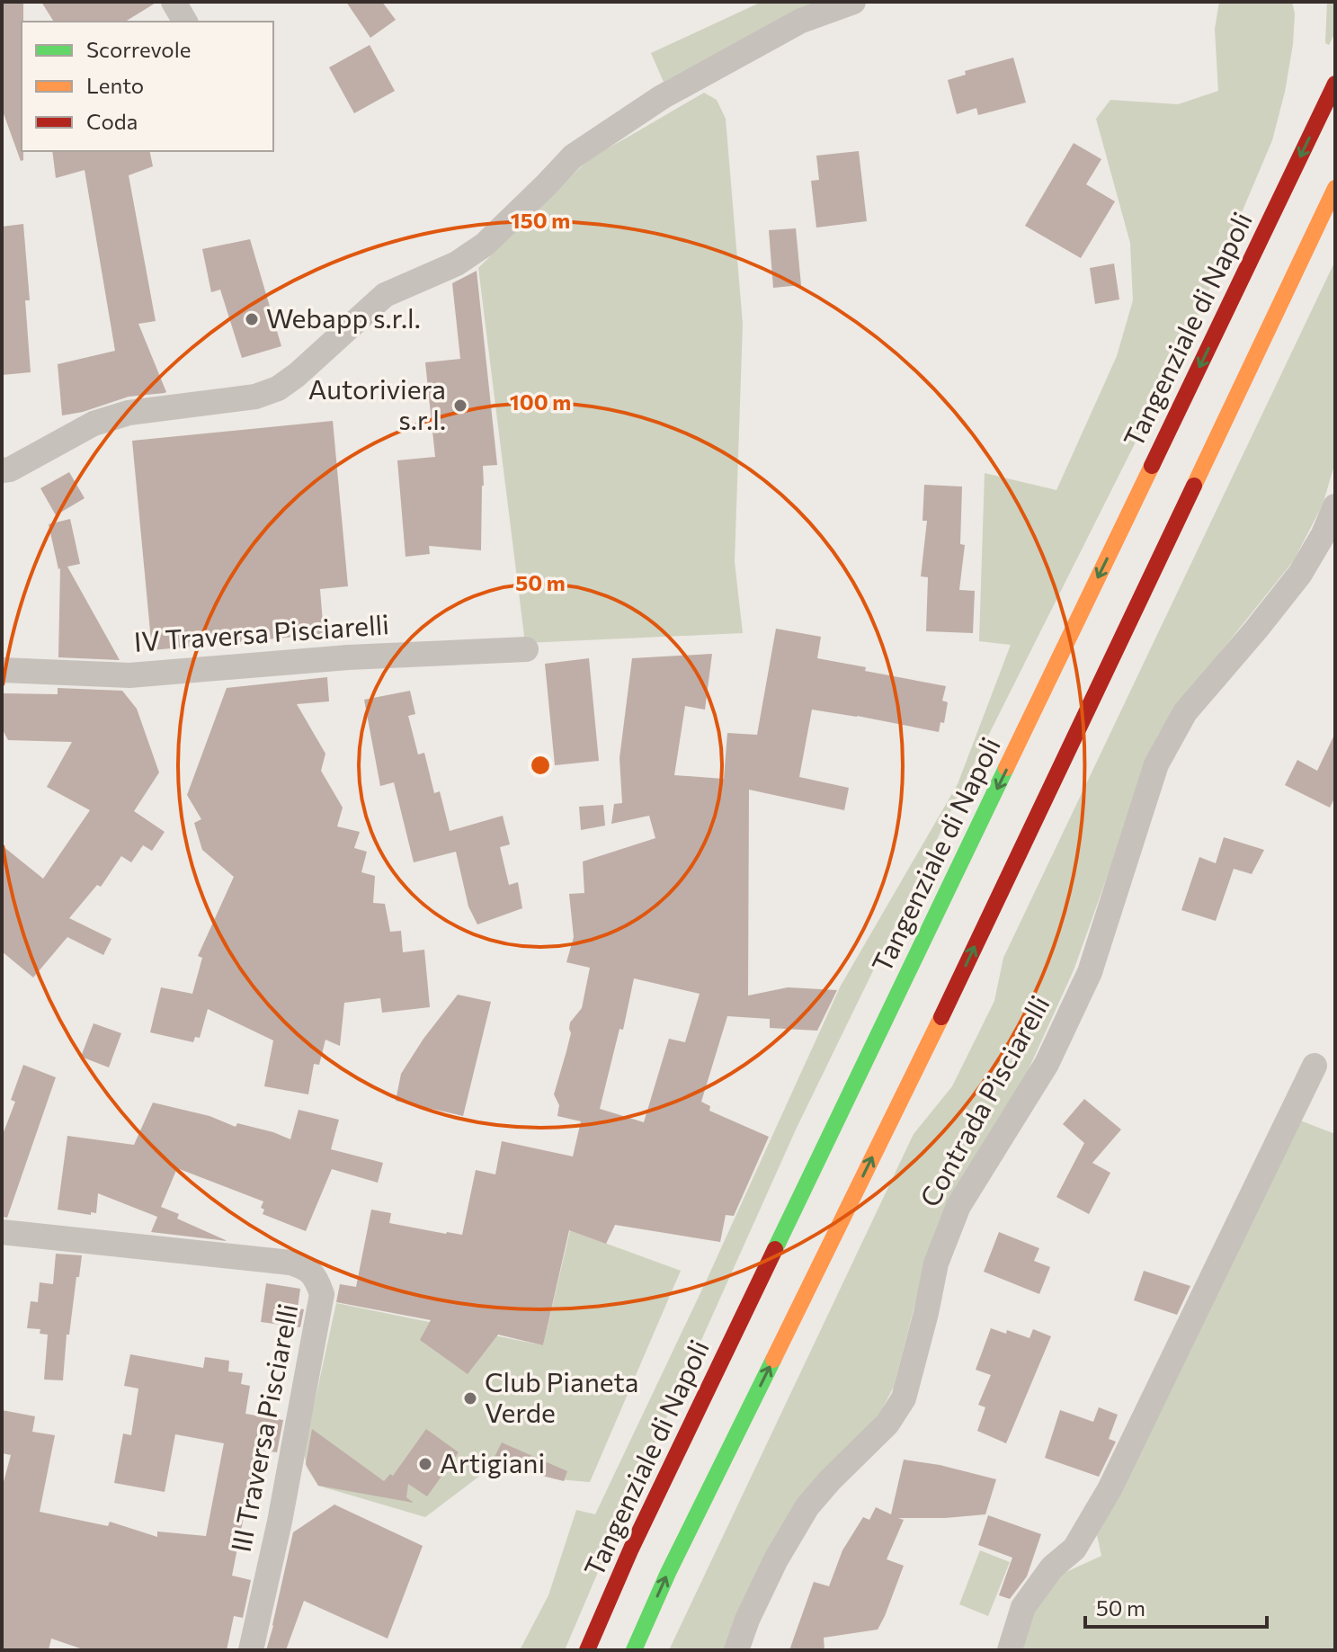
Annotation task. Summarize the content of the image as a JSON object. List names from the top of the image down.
{
  "streets": {
    "highway": ["Tangenziale di Napoli"],
    "street": ["IV Traversa Pisciarelli", "Contrada Pisciarelli", "III Traversa Pisciarelli"]
  },
  "places": [
    "Webapp s.r.l.",
    "Autoriviera s.r.l.",
    "Club Pianeta Verde",
    "Artigiani"
  ],
  "legend": ["Scorrevole", "Lento", "Coda"],
  "scale_bar": "50 m",
  "rings": ["150 m", "100 m", "50 m"]
}
